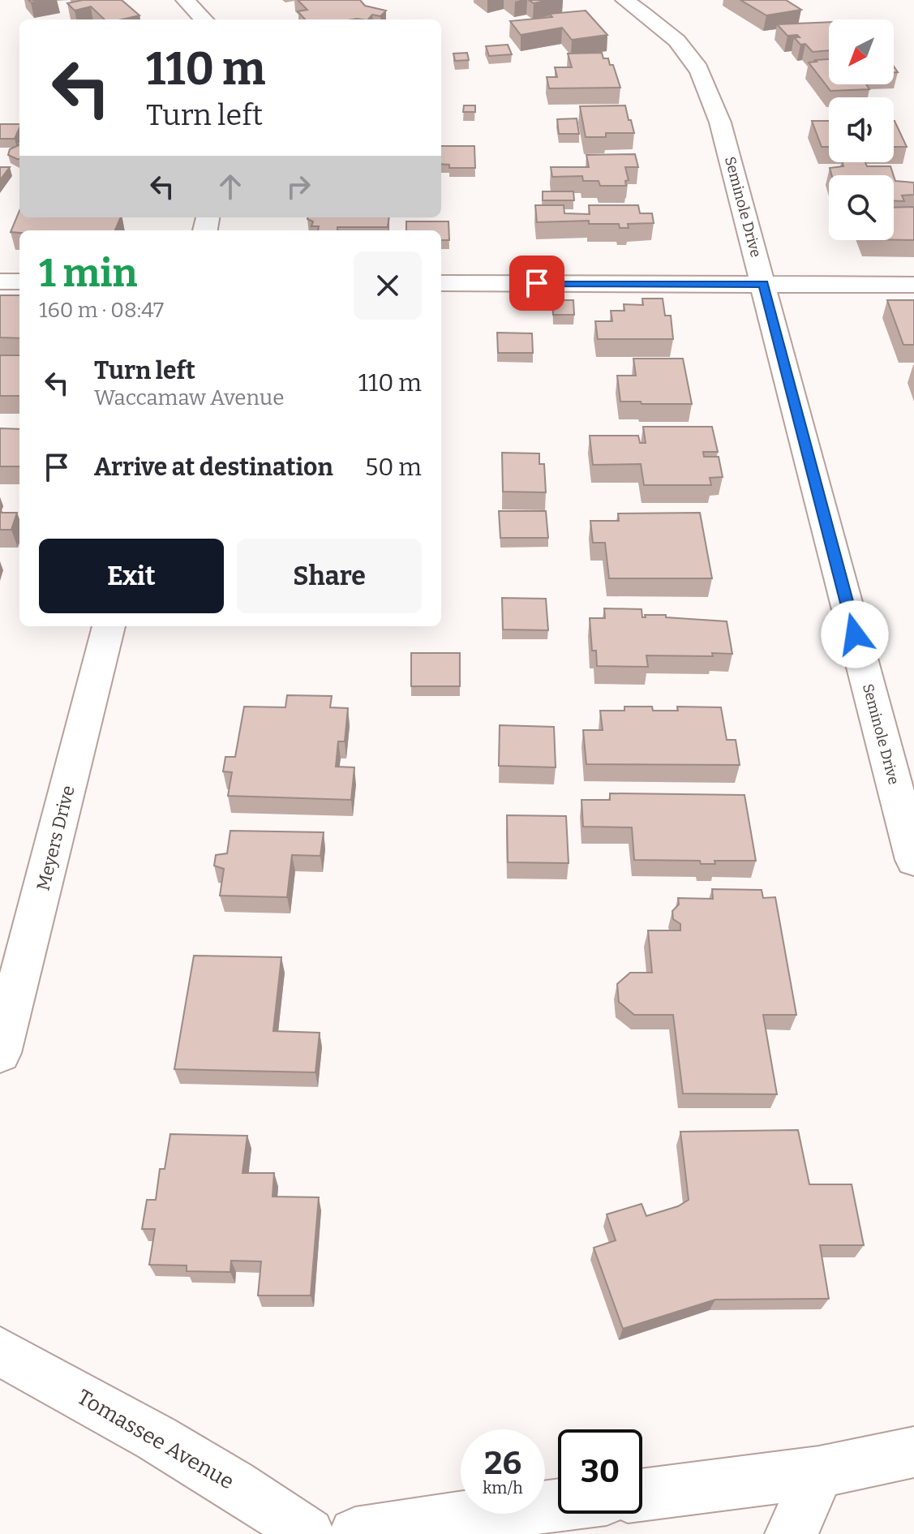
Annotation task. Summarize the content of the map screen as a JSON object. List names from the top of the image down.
{
  "streets": {
    "street": ["Seminole Drive", "Meyers Drive", "Tomassee Avenue"]
  },
  "north": "bottom left",
  "page": {
    "turn": ["110 m", "Turn left"],
    "heading": ["1 min", "160 m · 08:47"],
    "list": [
      {
        "name": "Turn left",
        "note": "Waccamaw Avenue",
        "value": "110 m"
      },
      {
        "name": "Arrive at destination",
        "value": "50 m"
      }
    ],
    "buttons": ["Exit", "Share"],
    "speed": "26 km/h",
    "limit": "30"
  }
}
